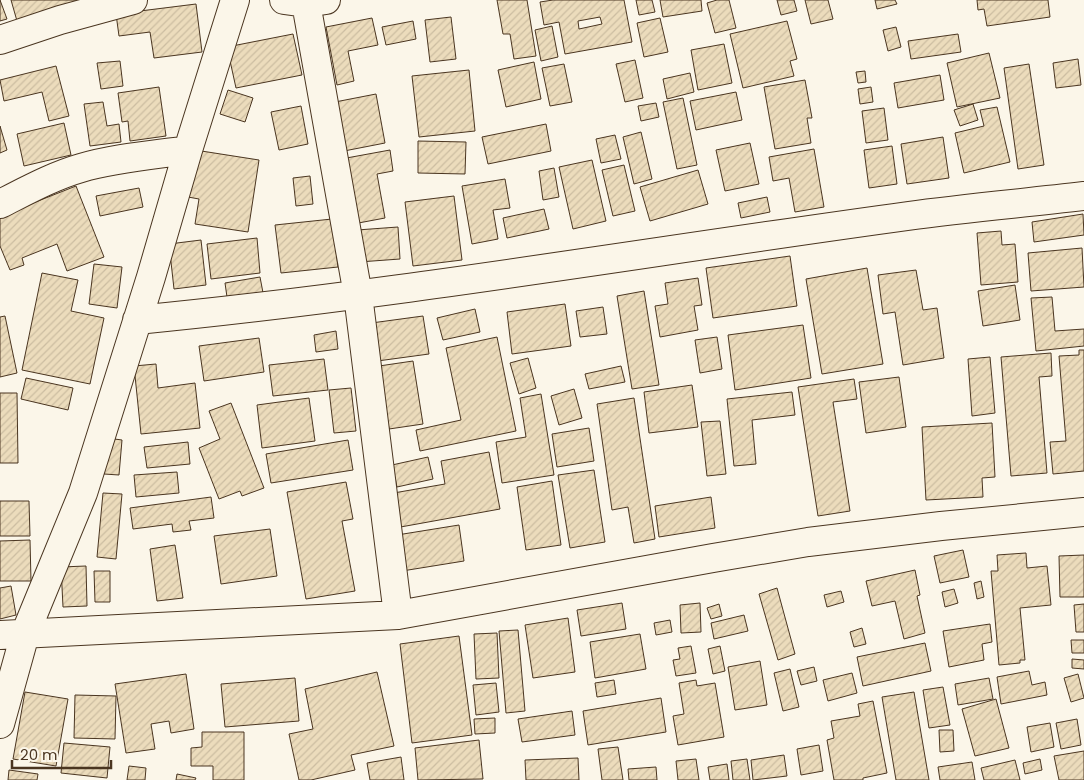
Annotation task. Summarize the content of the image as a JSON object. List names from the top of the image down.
{
  "scale_bar": "20 m"
}
